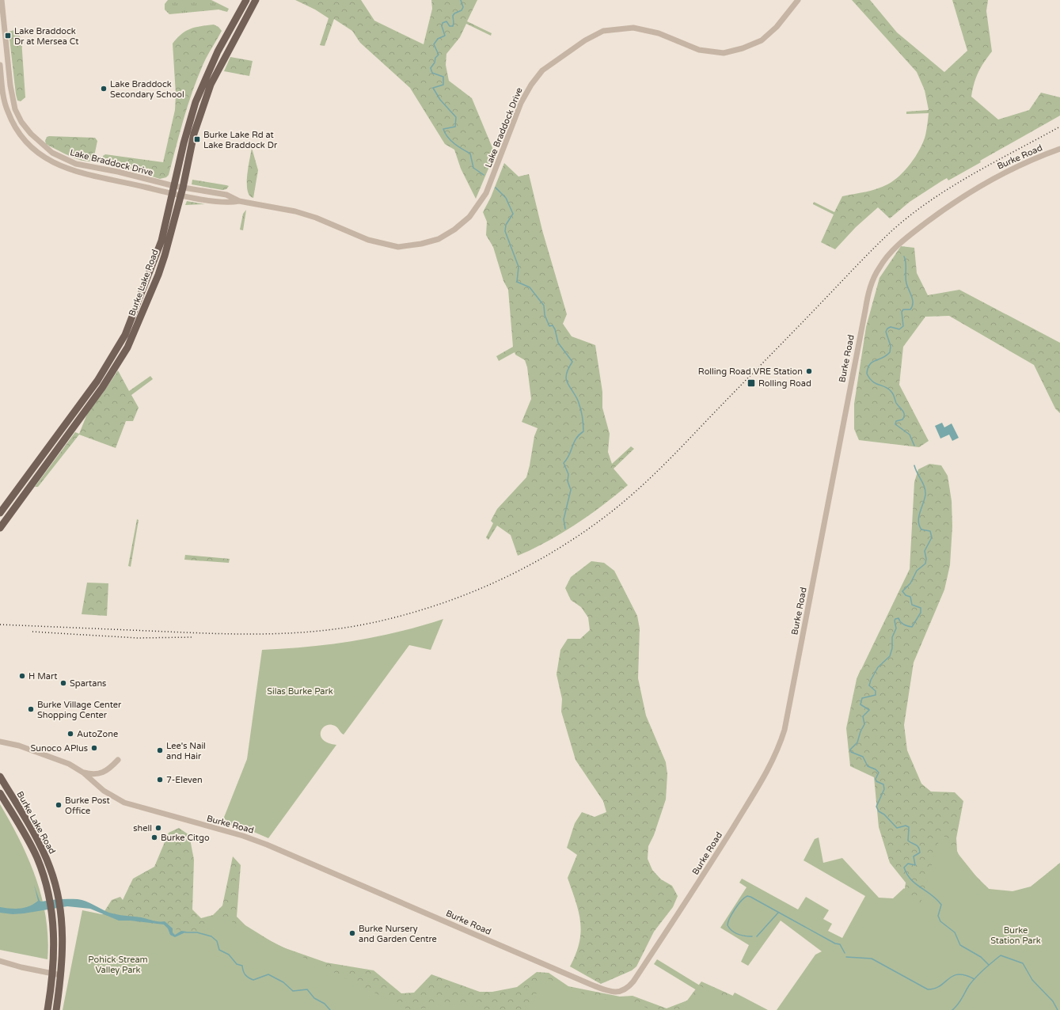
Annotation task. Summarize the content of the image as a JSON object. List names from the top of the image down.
{
  "streets": {
    "main road": ["Burke Lake Road"],
    "street": ["Lake Braddock Drive", "Burke Road"]
  },
  "crossings": [
    ["Lake Braddock Drive", "Burke Lake Road"]
  ],
  "parks": ["Silas Burke Park", "Burke Station Park", "Pohick Stream Valley Park"],
  "places": {
    "transit": ["Lake Braddock Dr at Mersea Ct", "Burke Lake Rd at Lake Braddock Dr", "Rolling Road"],
    "other": [
      "Lake Braddock Secondary School",
      "Rolling Road VRE Station",
      "H Mart",
      "Spartans",
      "Burke Village Center Shopping Center",
      "AutoZone",
      "Sunoco APlus",
      "Lee's Nail and Hair",
      "7-Eleven",
      "Burke Post Office",
      "shell",
      "Burke Citgo",
      "Burke Nursery and Garden Centre"
    ]
  }
}
